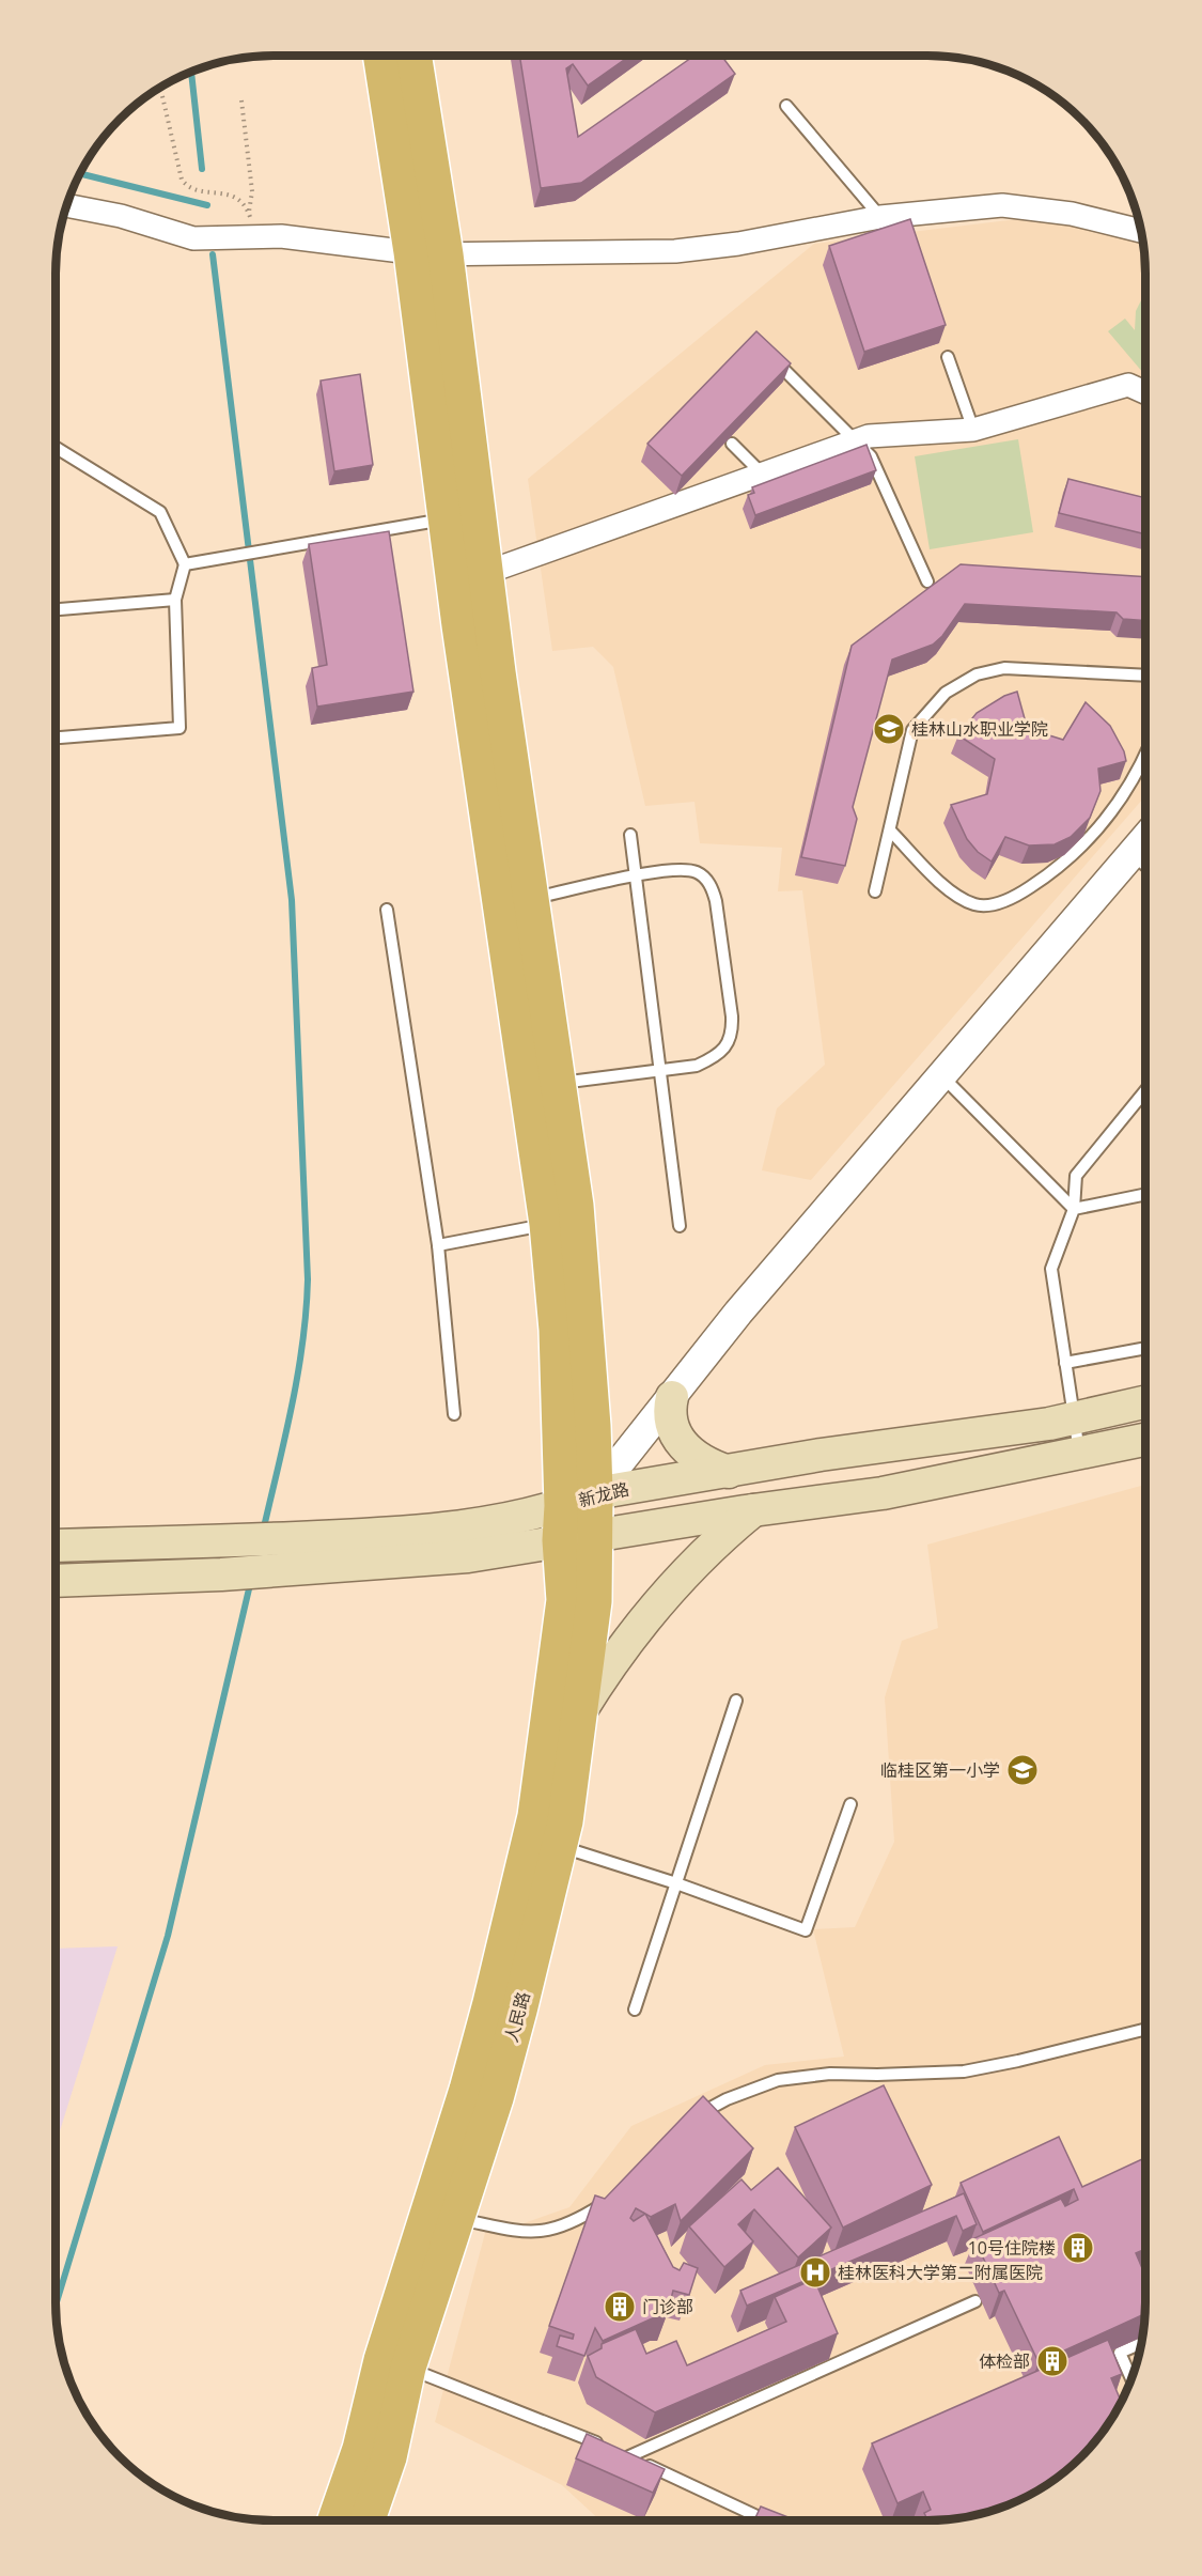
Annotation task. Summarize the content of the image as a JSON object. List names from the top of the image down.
{
  "streets": {
    "main road": ["新龙路", "人民路"]
  },
  "crossings": [
    ["新龙路", "人民路"]
  ],
  "places": {
    "school or university": ["桂林山水职业学院", "临桂区第一小学"],
    "building": ["10号住院楼", "门诊部", "体检部"],
    "hospital": ["桂林医科大学第二附属医院"]
  }
}
